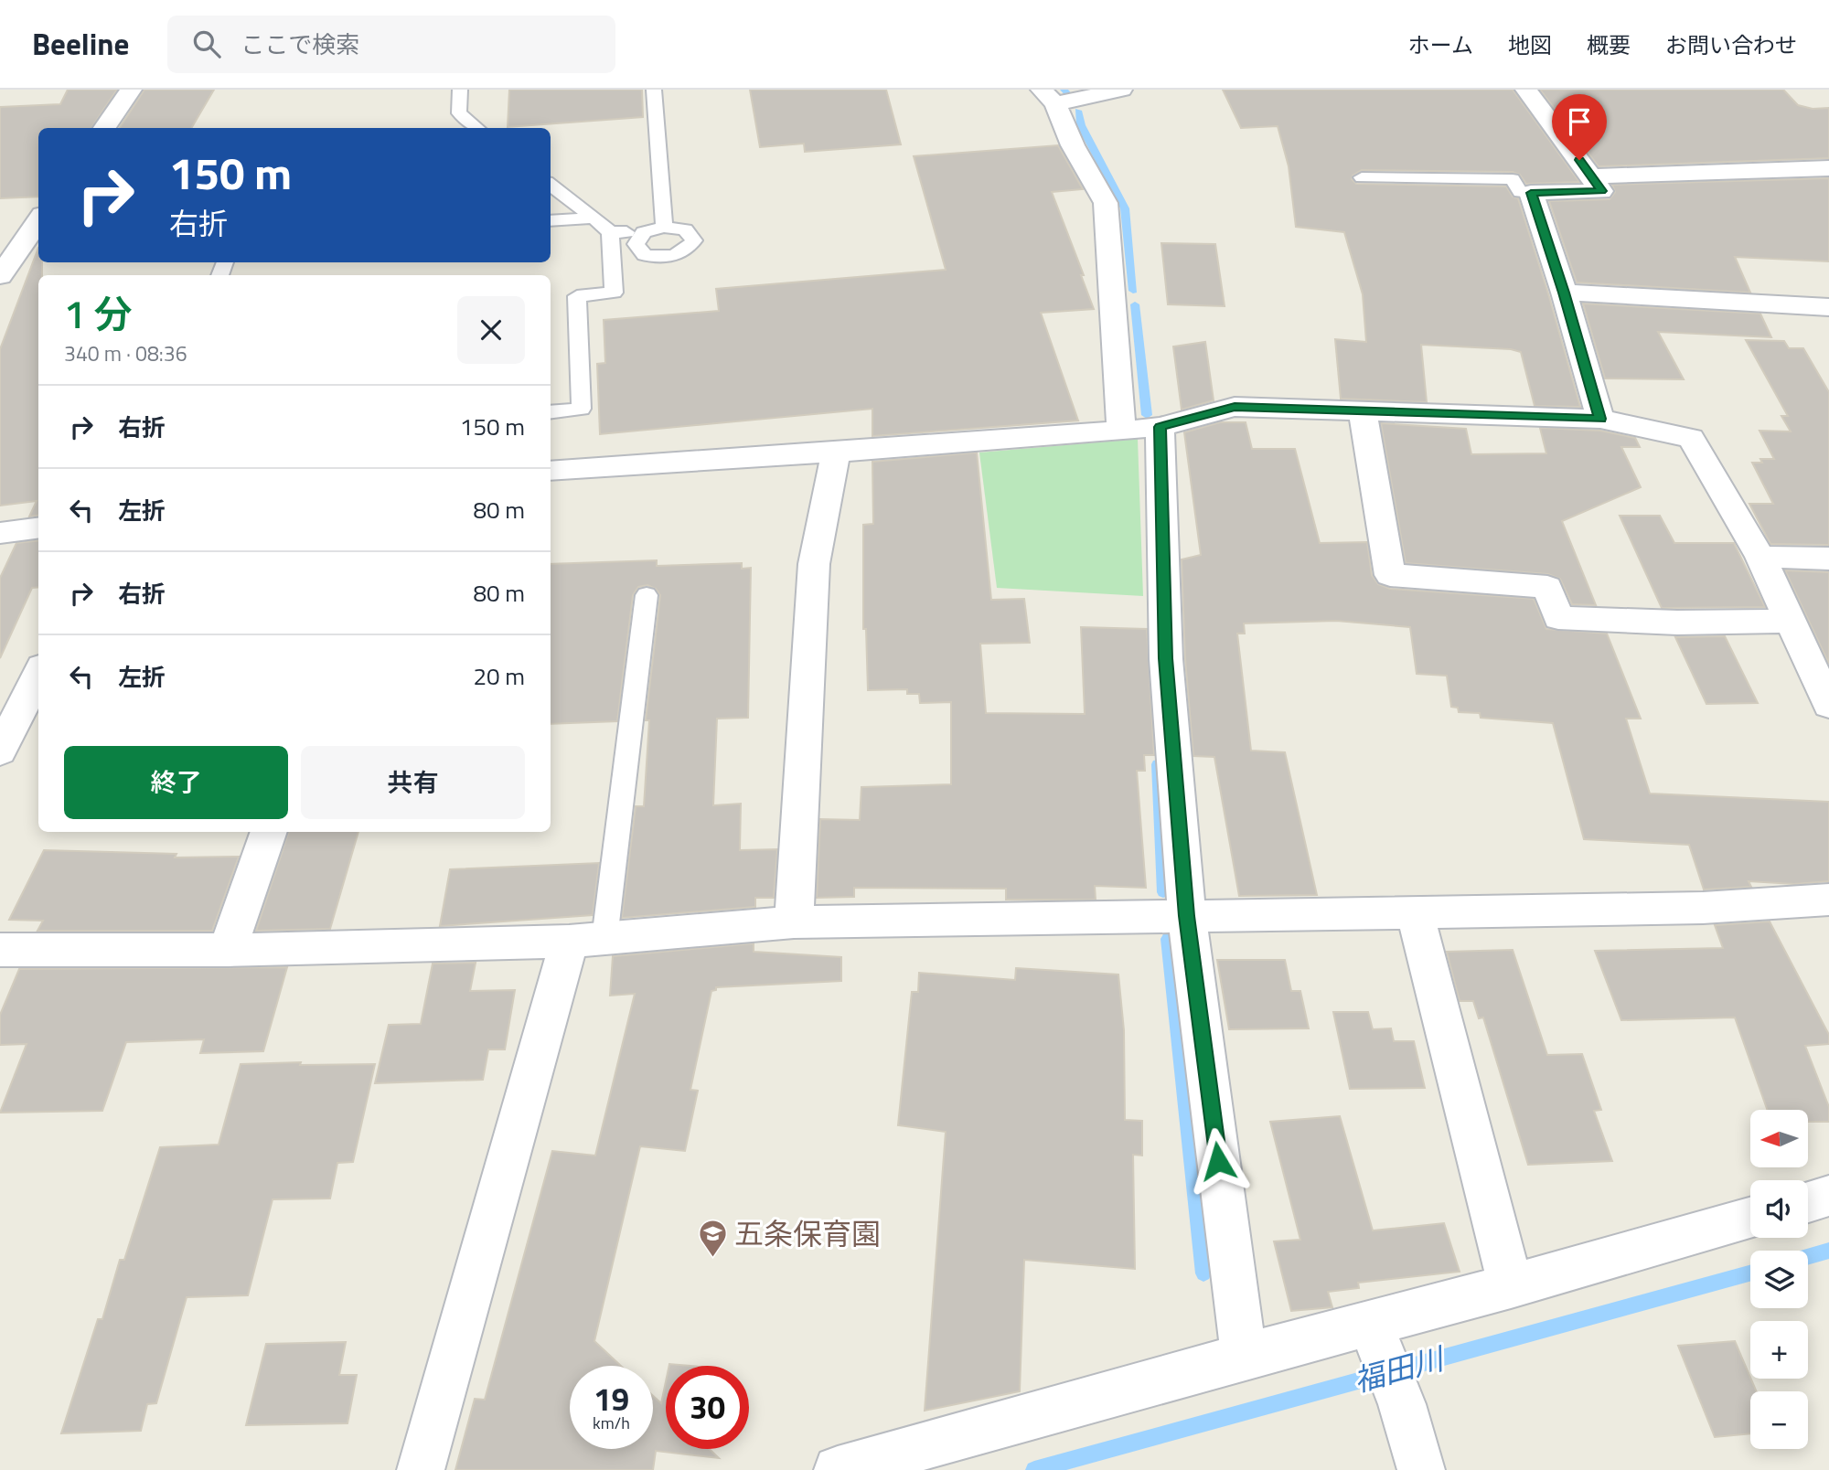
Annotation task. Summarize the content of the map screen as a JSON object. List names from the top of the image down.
{
  "water": ["福田川"],
  "places": {
    "school or university": ["五条保育園"]
  },
  "north": "left",
  "page": {
    "header": "Beeline",
    "search": "ここで検索",
    "nav": [
      "ホーム",
      "地図",
      "概要",
      "お問い合わせ"
    ],
    "turn": ["150 m", "右折"],
    "heading": ["1 分", "340 m · 08:36"],
    "list": [
      {
        "name": "右折",
        "value": "150 m"
      },
      {
        "name": "左折",
        "value": "80 m"
      },
      {
        "name": "右折",
        "value": "80 m"
      },
      {
        "name": "左折",
        "value": "20 m"
      }
    ],
    "buttons": ["終了", "共有"],
    "map_buttons": ["+", "−"],
    "speed": "19 km/h",
    "limit": "30"
  }
}
